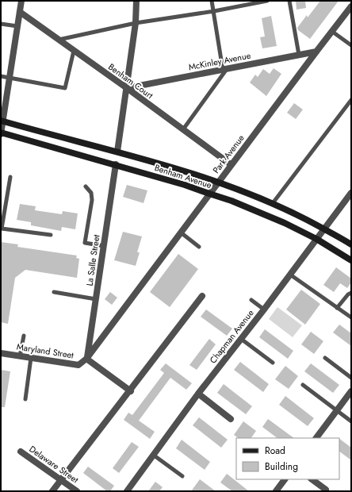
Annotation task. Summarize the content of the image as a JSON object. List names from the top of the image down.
{
  "streets": {
    "main road": ["Benham Avenue"],
    "street": [
      "McKinley Avenue",
      "Benham Court",
      "Park Avenue",
      "La Salle Street",
      "Chapman Avenue",
      "Maryland Street",
      "Delaware Street"
    ]
  },
  "crossings": [
    ["McKinley Avenue", "Benham Court"],
    ["McKinley Avenue", "Park Avenue"],
    ["Benham Court", "Park Avenue"],
    ["Park Avenue", "Benham Avenue"],
    ["Park Avenue", "La Salle Street"],
    ["Park Avenue", "Maryland Street"],
    ["Benham Avenue", "La Salle Street"],
    ["Benham Avenue", "Chapman Avenue"],
    ["La Salle Street", "Maryland Street"]
  ],
  "legend": ["Road", "Building"]
}
